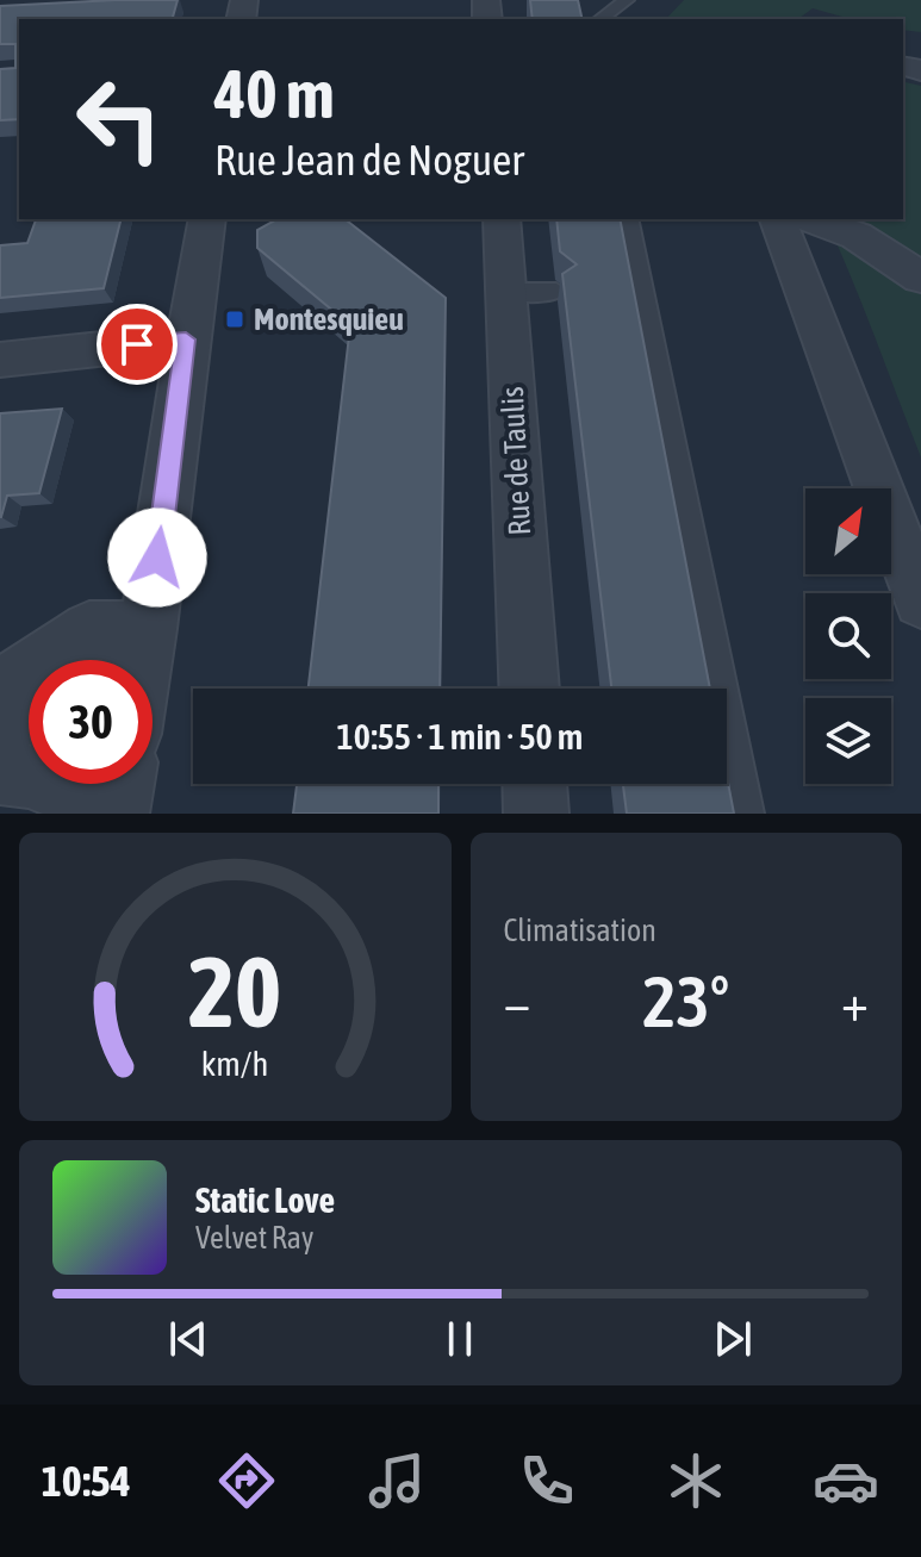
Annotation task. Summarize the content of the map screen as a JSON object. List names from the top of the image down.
{
  "streets": {
    "street": ["Rue de Taulis"]
  },
  "places": {
    "transit": ["Montesquieu"]
  },
  "north": "top right",
  "page": {
    "turn": ["40 m", "Rue Jean de Noguer"],
    "limit": "30",
    "trip": "10:55 · 1 min · 50 m",
    "tile": "Climatisation",
    "heat": ["−", "23°", "+"],
    "song": ["Static Love", "Velvet Ray"],
    "tabs": "10:54",
    "gauge": ["20", "km/h"]
  }
}
